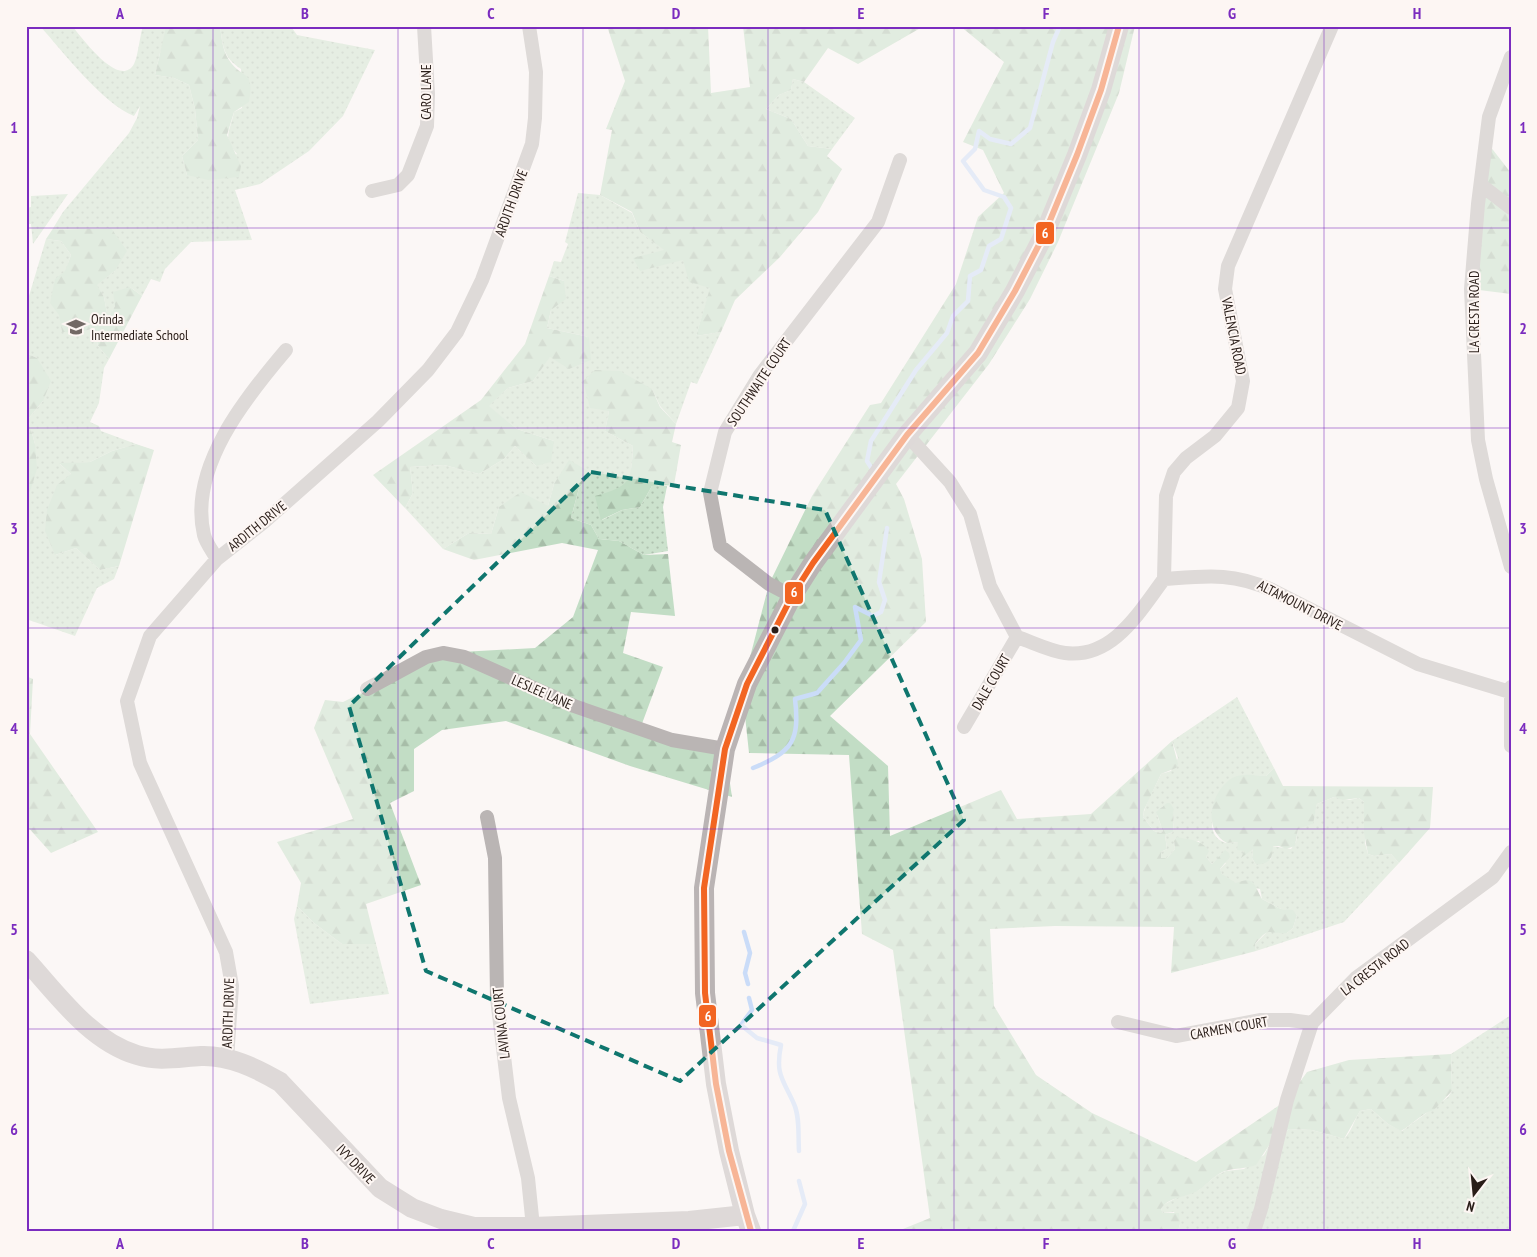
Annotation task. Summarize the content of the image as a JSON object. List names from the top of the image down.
{
  "streets": {
    "main road": ["IVY DRIVE"],
    "street": [
      "CARO LANE",
      "ARDITH DRIVE",
      "LA CRESTA ROAD",
      "VALENCIA ROAD",
      "SOUTHWAITE COURT",
      "ALTAMOUNT DRIVE",
      "DALE COURT",
      "LESLEE LANE",
      "LAVINA COURT",
      "CARMEN COURT"
    ]
  },
  "crossings": [
    ["ARDITH DRIVE", "IVY DRIVE"],
    ["LA CRESTA ROAD", "CARMEN COURT"],
    ["VALENCIA ROAD", "ALTAMOUNT DRIVE"],
    ["LAVINA COURT", "IVY DRIVE"]
  ],
  "places": {
    "school or university": ["Orinda Intermediate School"]
  },
  "lines": ["transit line 6"],
  "north": "bottom",
  "grid": {
    "columns": [
      "A",
      "B",
      "C",
      "D",
      "E",
      "F",
      "G",
      "H"
    ],
    "rows": [
      "1",
      "2",
      "3",
      "4",
      "5",
      "6"
    ]
  }
}
